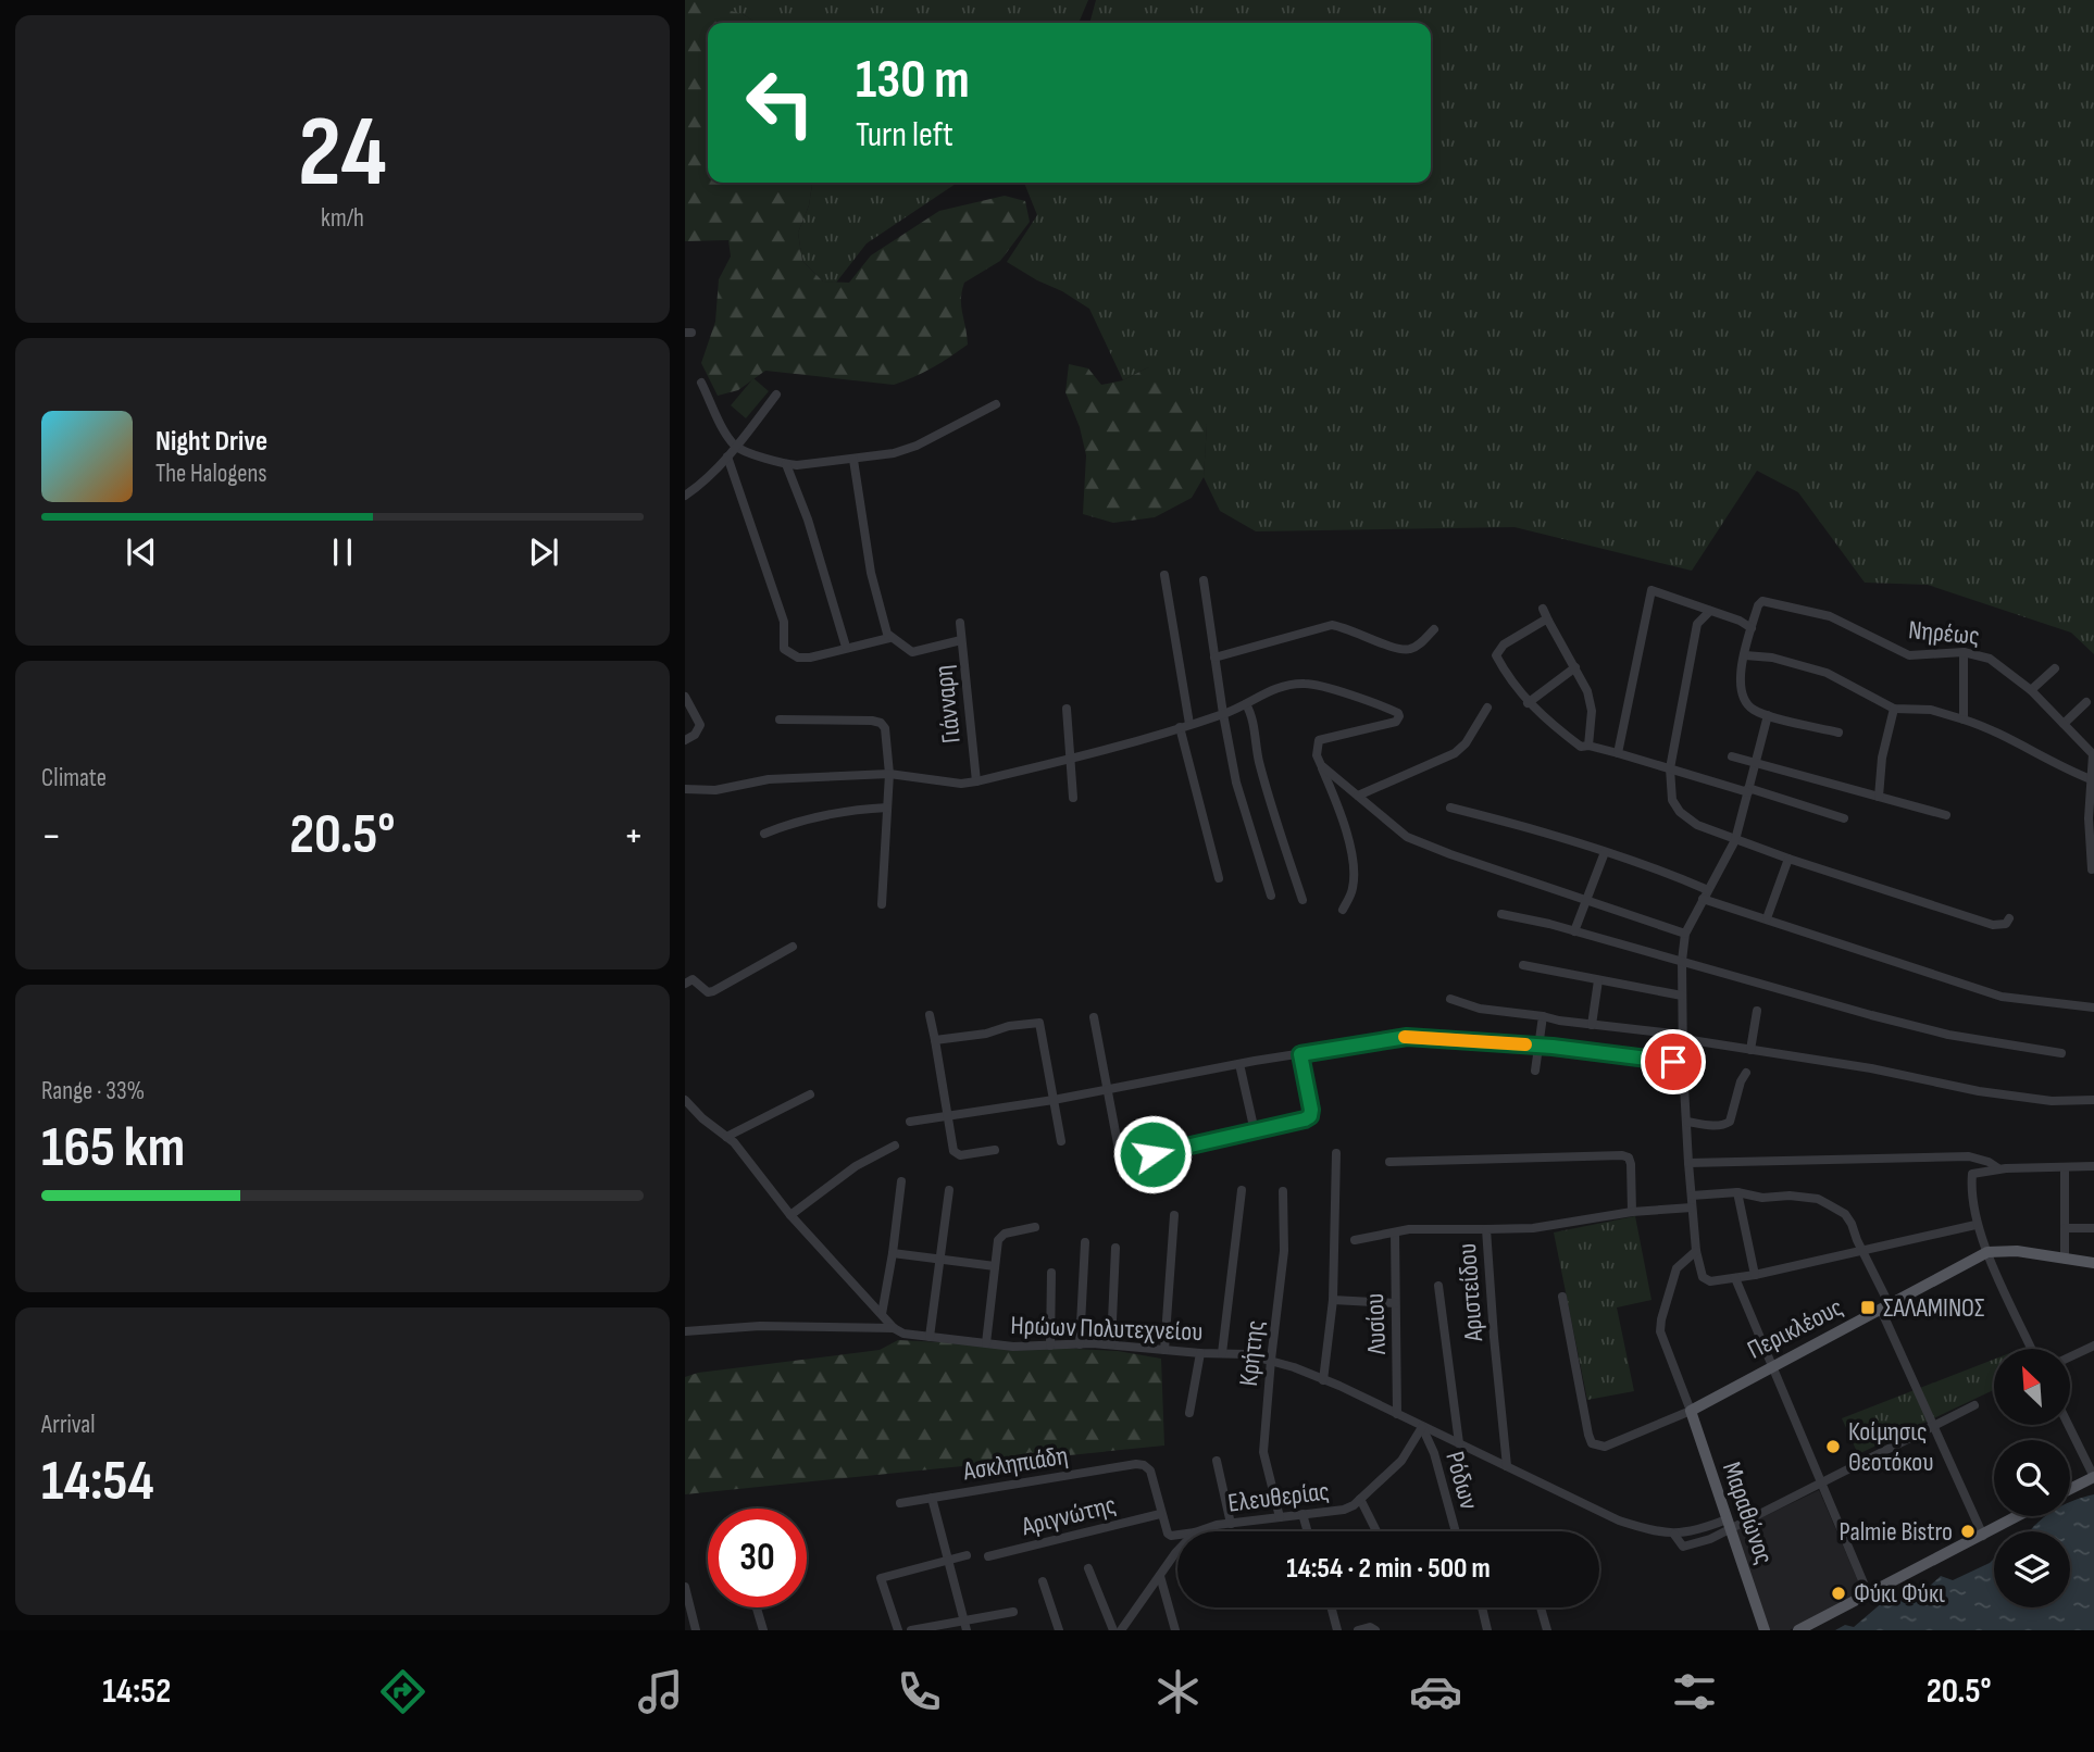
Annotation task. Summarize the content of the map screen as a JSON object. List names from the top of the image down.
{
  "streets": {
    "main road": ["Περικλέους", "Μαραθώνος"],
    "street": [
      "Νηρέως",
      "Γιάνναρη",
      "Αριστείδου",
      "Λυσίου",
      "Ηρώων Πολυτεχνείου",
      "Κρήτης",
      "Ασκληπιάδη",
      "Ρόδων",
      "Ελευθερίας",
      "Αριγνώτης"
    ]
  },
  "crossings": [
    ["Αριστείδου", "Ηρώων Πολυτεχνείου"],
    ["Λυσίου", "Ηρώων Πολυτεχνείου"],
    ["Ηρώων Πολυτεχνείου", "Κρήτης"],
    ["Ηρώων Πολυτεχνείου", "Ρόδων"],
    ["Ηρώων Πολυτεχνείου", "Ελευθερίας"],
    ["Ηρώων Πολυτεχνείου", "Μαραθώνος"],
    ["Περικλέους", "Μαραθώνος"],
    ["Κρήτης", "Ελευθερίας"],
    ["Ασκληπιάδη", "Αριγνώτης"],
    ["Ρόδων", "Ελευθερίας"]
  ],
  "places": {
    "transit": ["ΣΑΛΑΜΙΝΟΣ"],
    "other": ["Κοίμησις Θεοτόκου", "Palmie Bistro", "Φύκι Φύκι"]
  },
  "north": "top left",
  "page": {
    "tile": [
      ["24", "km/h"],
      "Climate",
      ["Range · 33%", "165 km"],
      ["Arrival", "14:54"]
    ],
    "turn": ["130 m", "Turn left"],
    "song": ["Night Drive", "The Halogens"],
    "heat": ["−", "20.5°", "+"],
    "limit": "30",
    "trip": "14:54 · 2 min · 500 m",
    "tabs": ["14:52", "20.5°"]
  }
}
